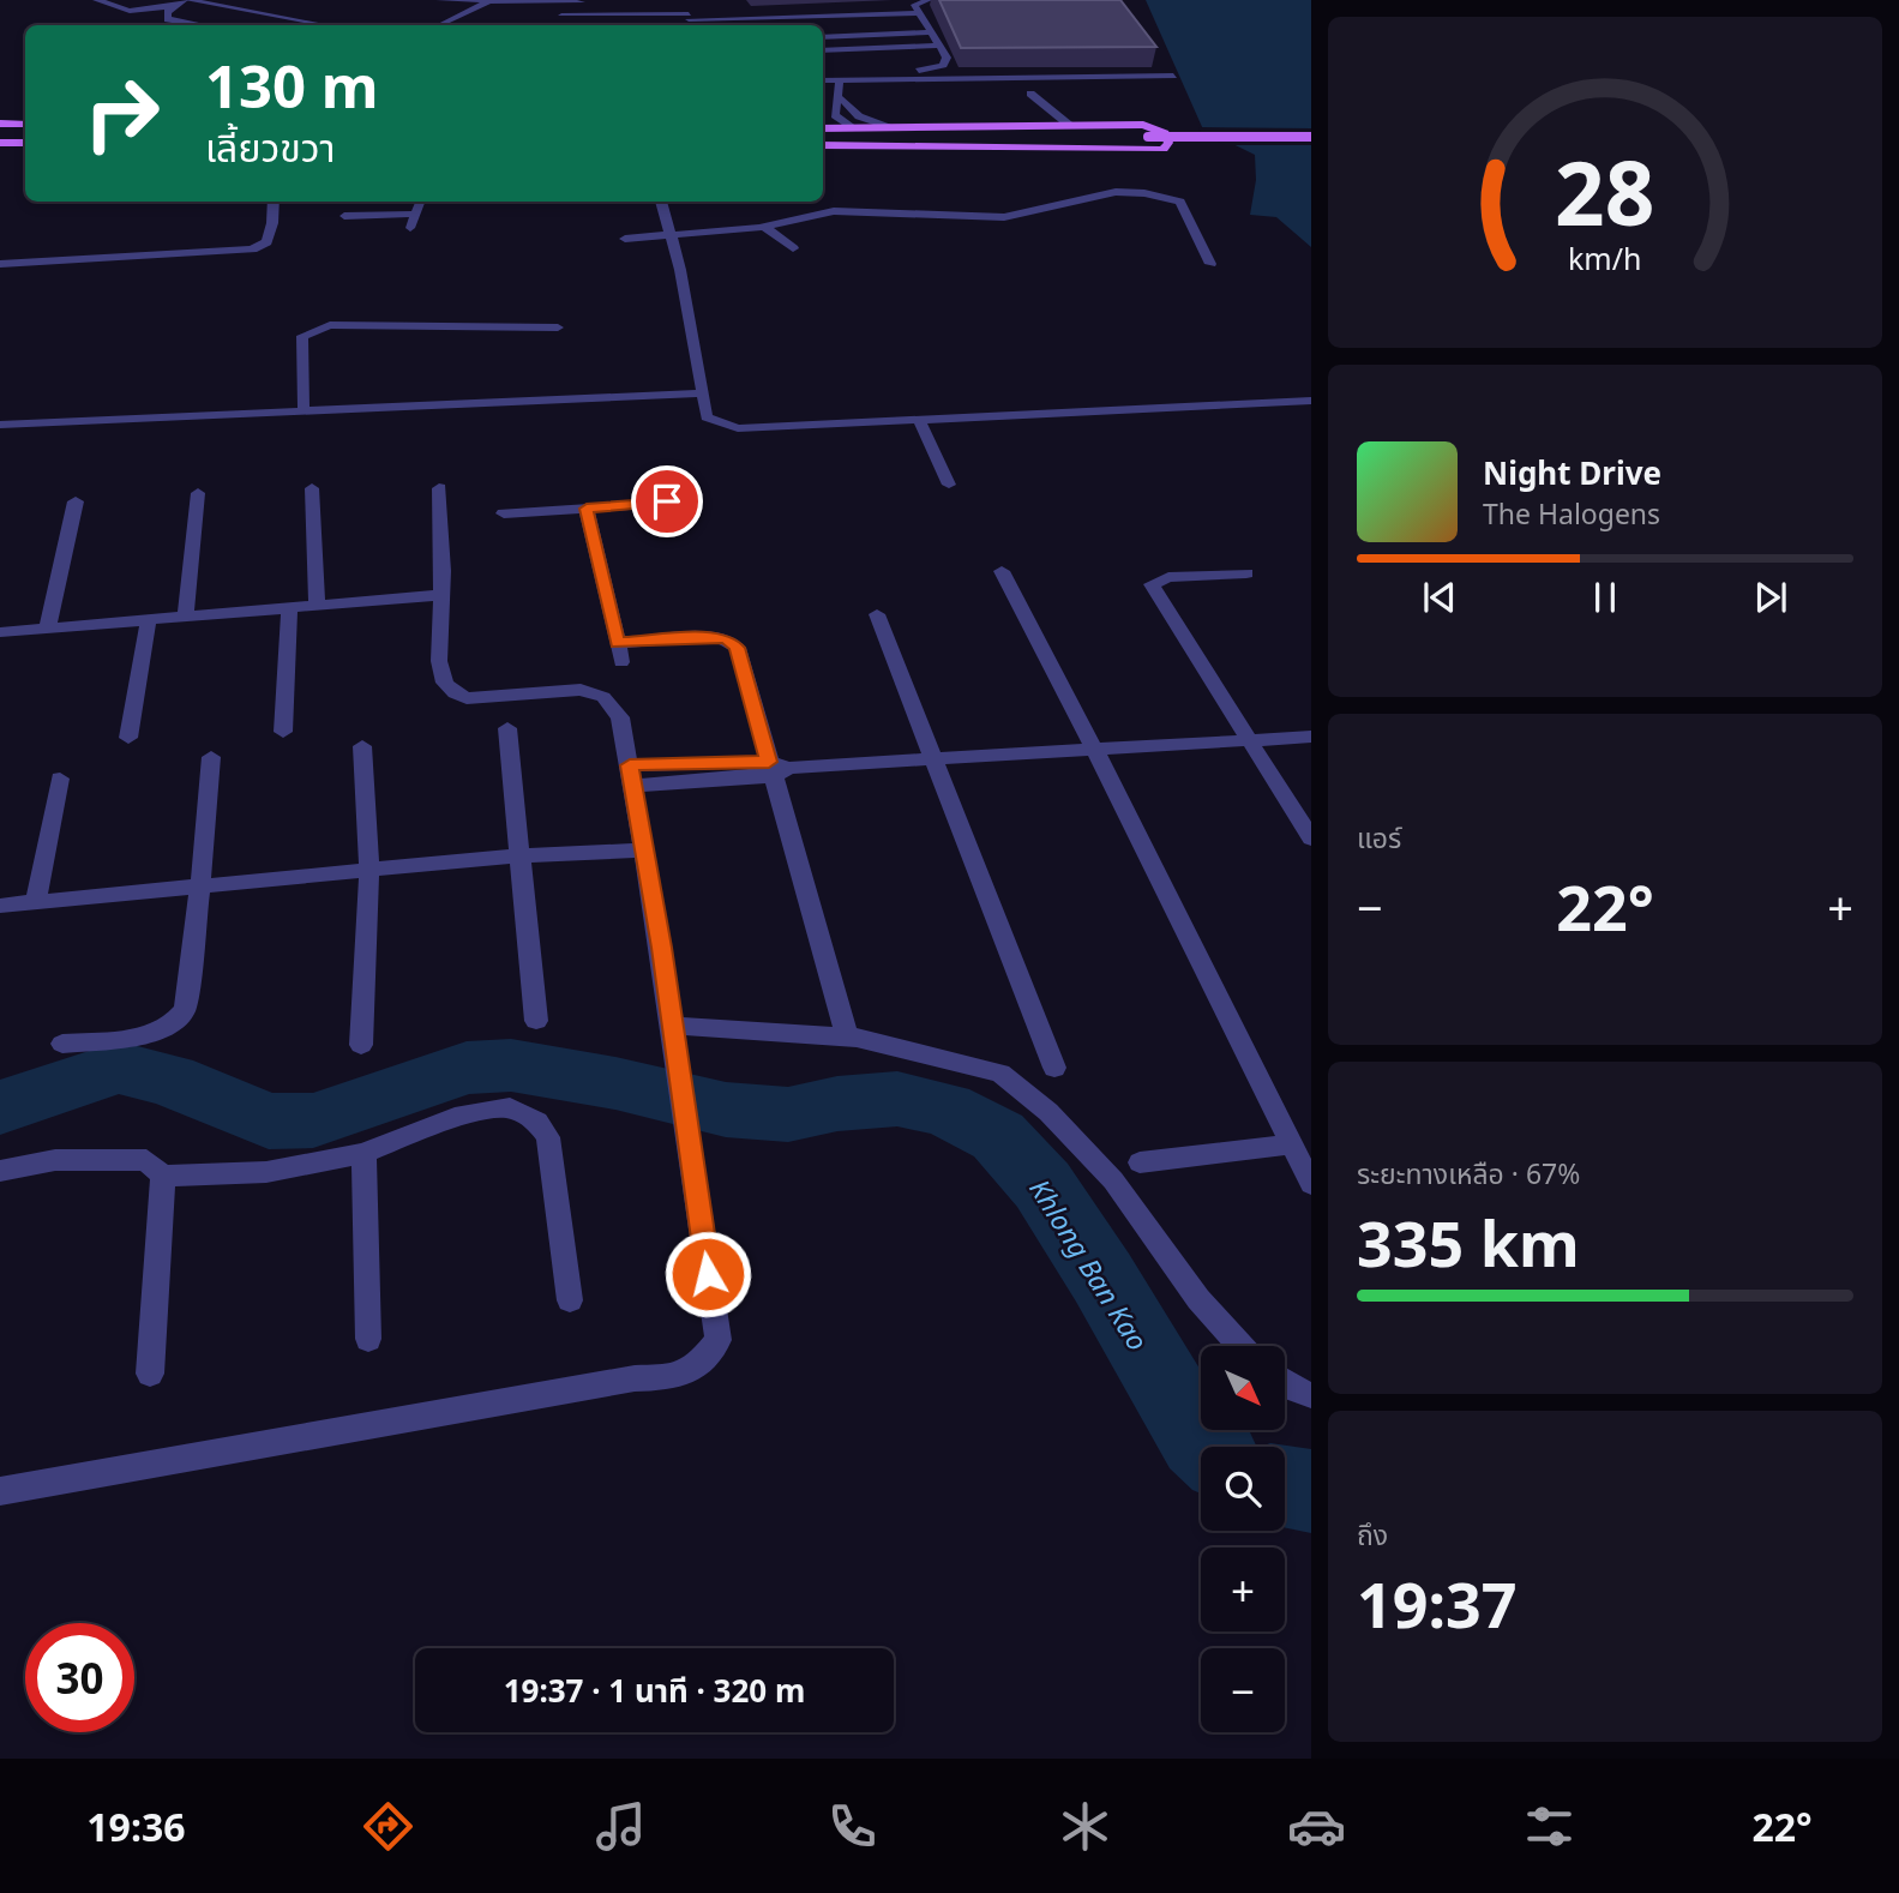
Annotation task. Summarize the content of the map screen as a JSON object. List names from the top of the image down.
{
  "water": ["Khlong Ban Kao"],
  "north": "bottom right",
  "page": {
    "turn": ["130 m", "เลี้ยวขวา"],
    "song": ["Night Drive", "The Halogens"],
    "tile": [
      "แอร์",
      ["ระยะทางเหลือ · 67%", "335 km"],
      ["ถึง", "19:37"]
    ],
    "heat": ["−", "22°", "+"],
    "map_buttons": ["+", "−"],
    "limit": "30",
    "trip": "19:37 · 1 นาที · 320 m",
    "tabs": ["19:36", "22°"],
    "gauge": ["28", "km/h"]
  }
}
